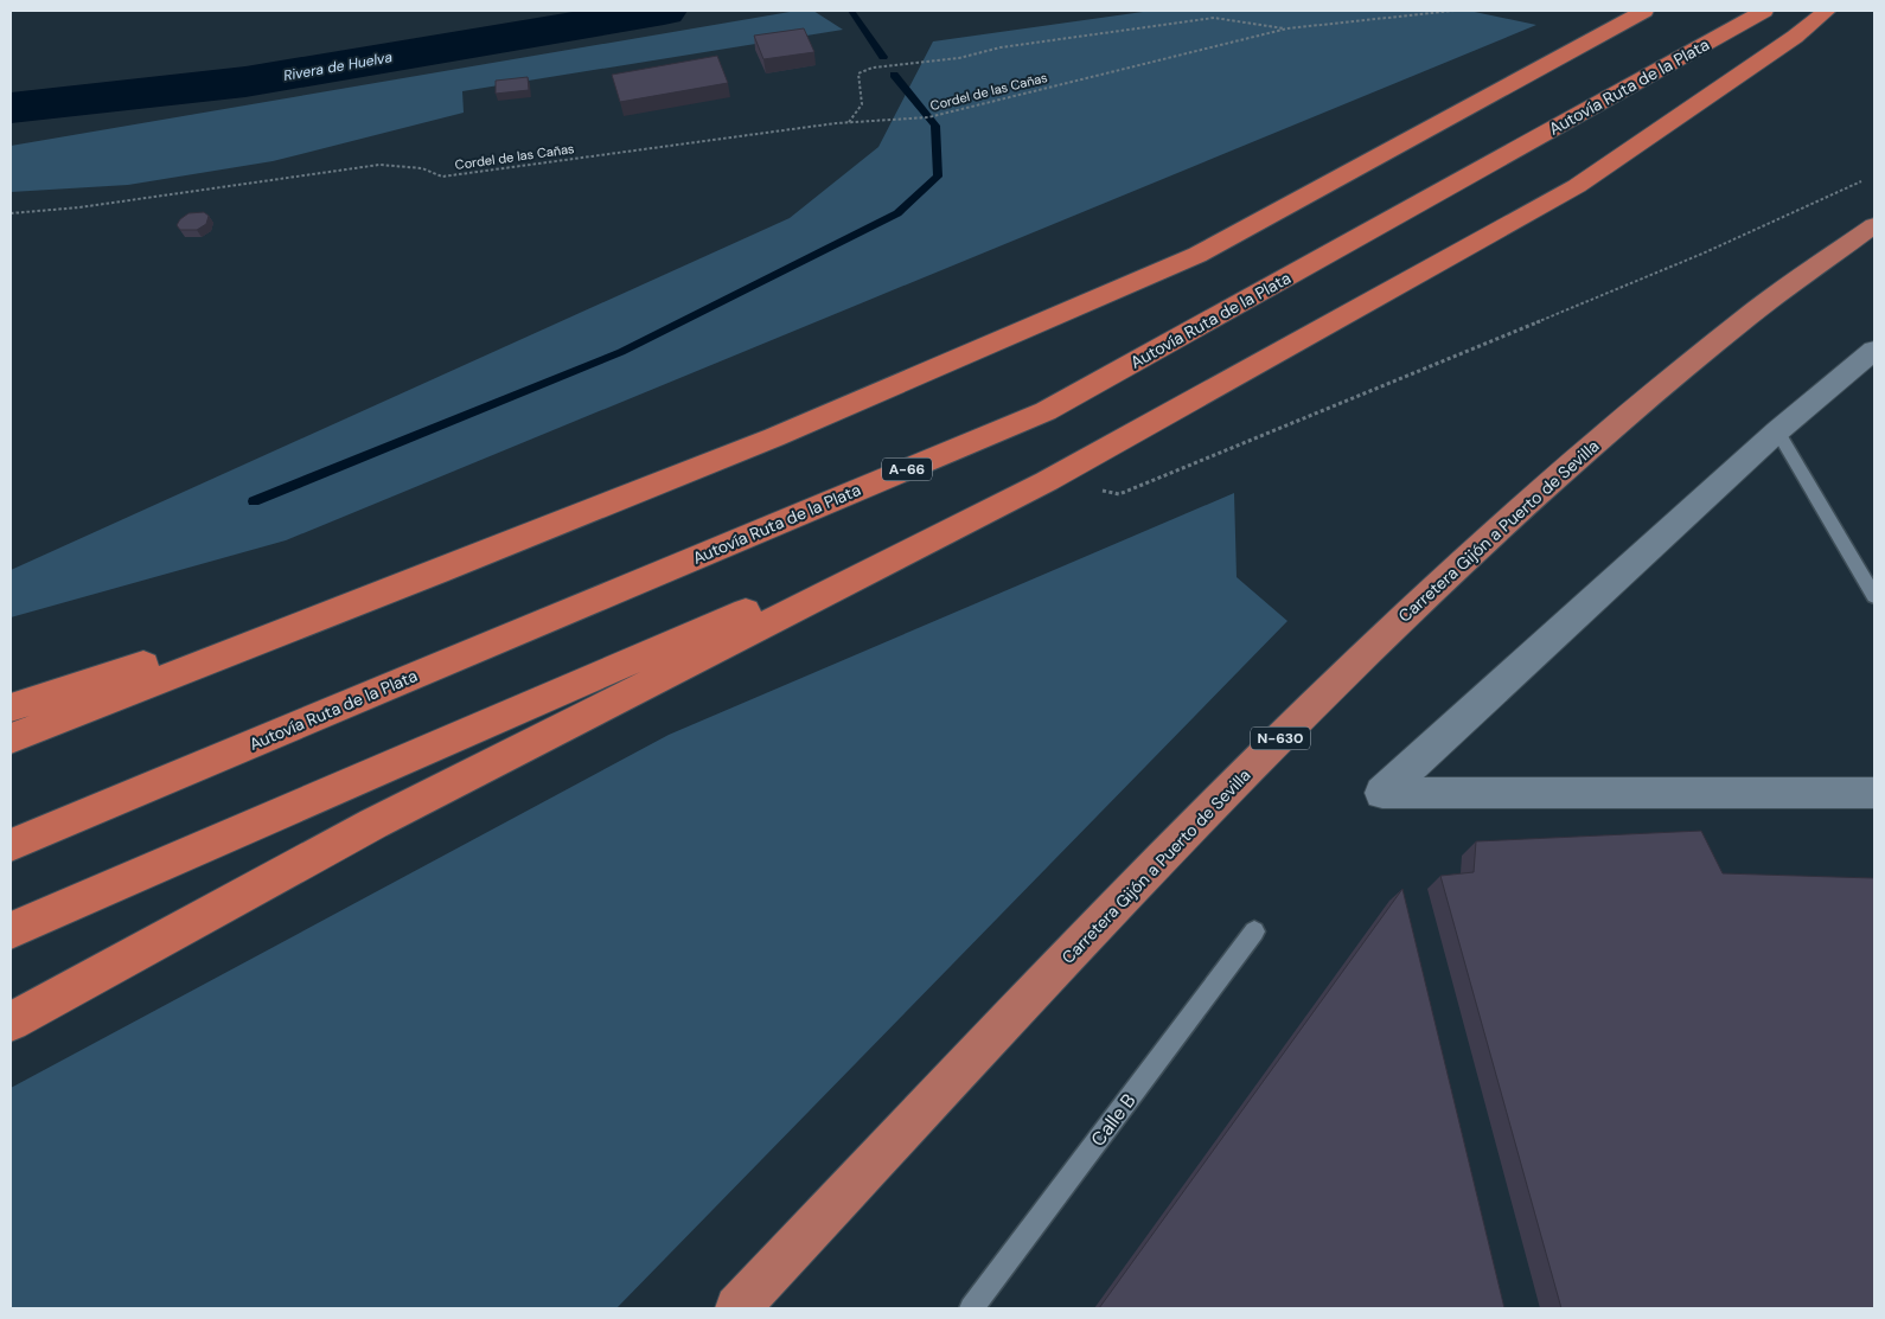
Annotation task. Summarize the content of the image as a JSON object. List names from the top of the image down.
{
  "streets": {
    "highway": [
      "Autovía Ruta de la Plata",
      "A-66",
      "Carretera Gijón a Puerto de Sevilla",
      "N-630"
    ],
    "lane": ["Calle B"],
    "path": ["Cordel de las Cañas"]
  },
  "water": ["Rivera de Huelva"]
}
